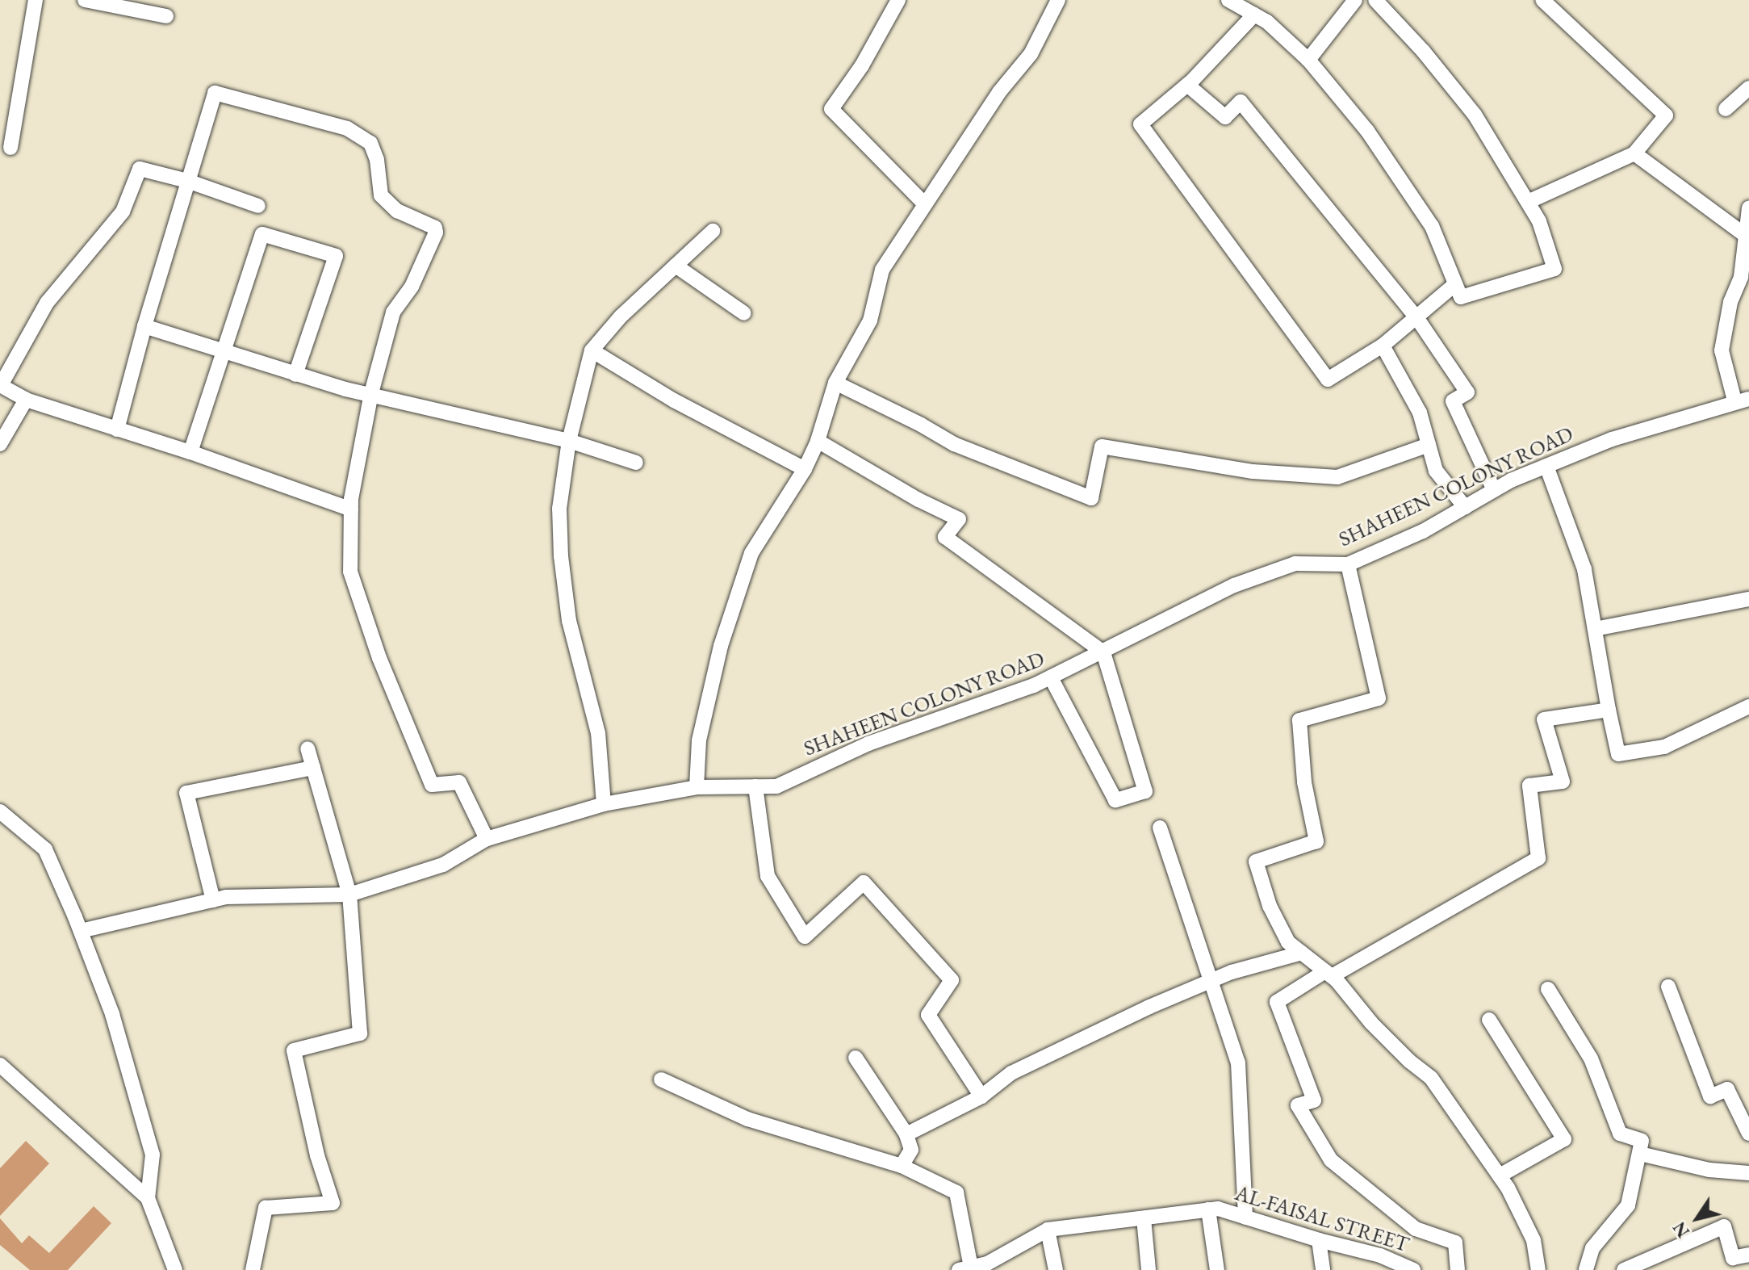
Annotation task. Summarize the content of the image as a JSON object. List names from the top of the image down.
{
  "streets": {
    "street": ["SHAHEEN COLONY ROAD", "AL-FAISAL STREET"]
  },
  "north": "bottom left"
}
